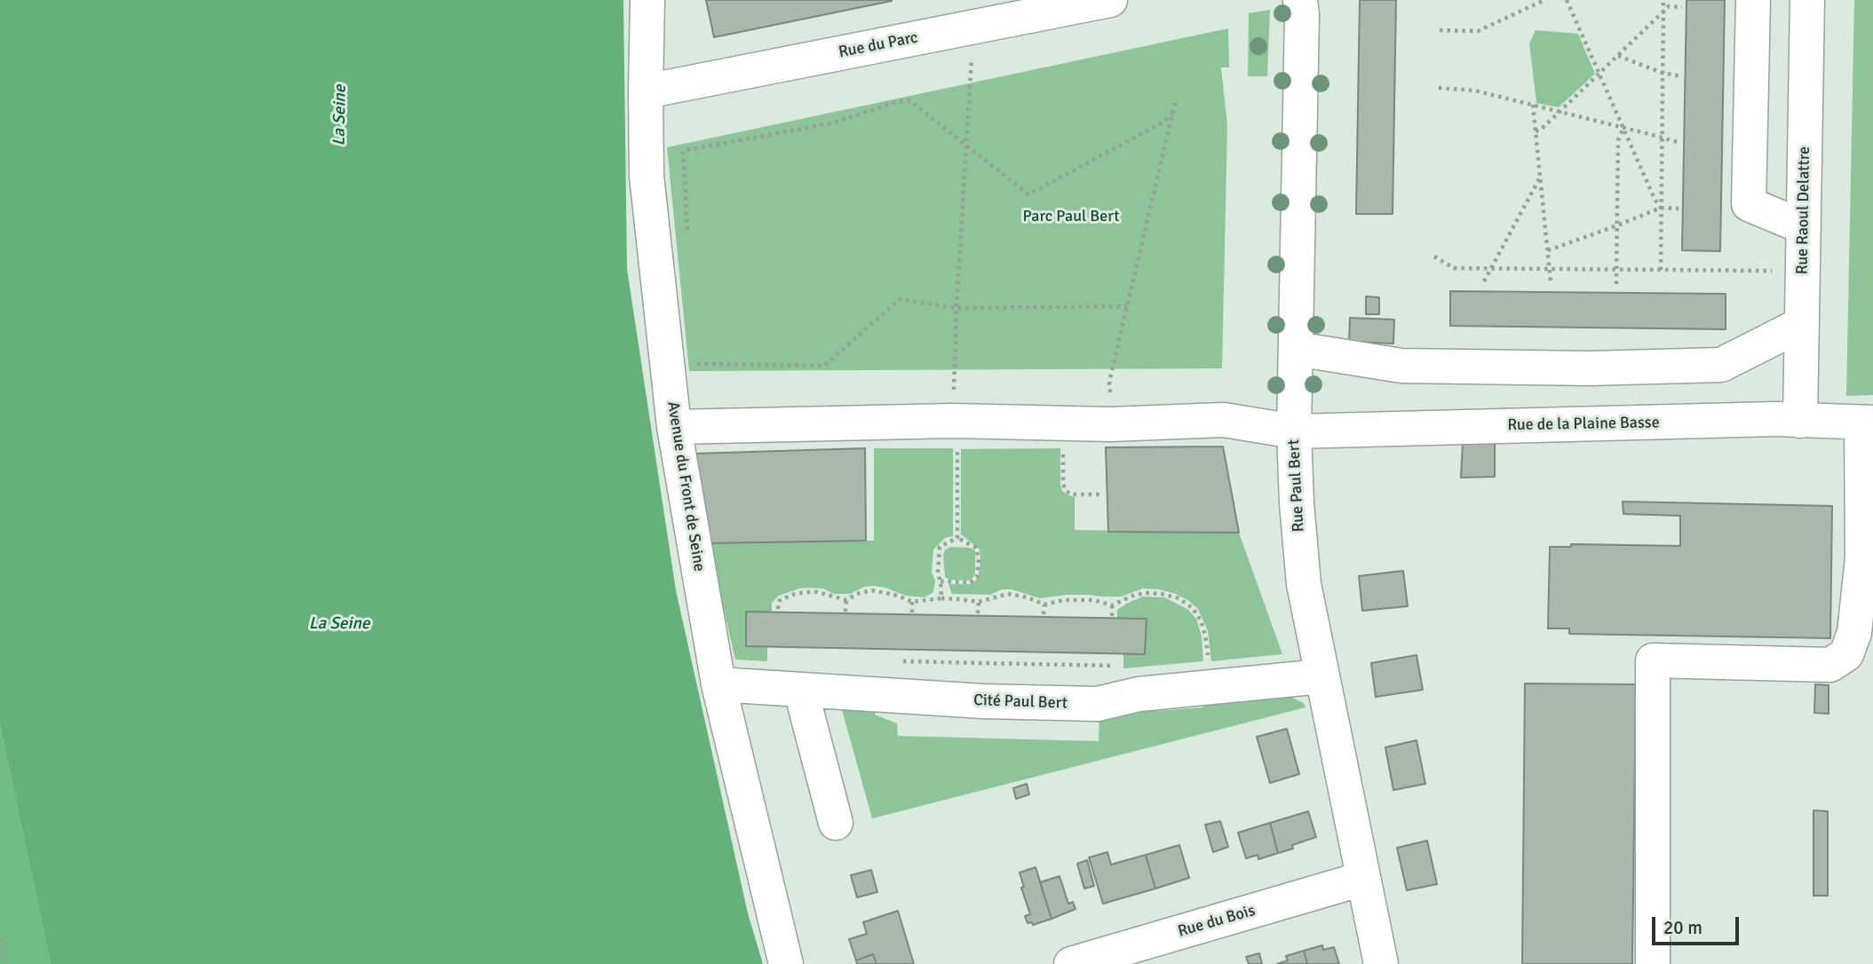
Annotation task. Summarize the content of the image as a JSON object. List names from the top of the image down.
{
  "streets": {
    "street": [
      "Rue du Parc",
      "Rue Raoul Delattre",
      "Rue de la Plaine Basse",
      "Rue Paul Bert",
      "Avenue du Front de Seine",
      "Cité Paul Bert",
      "Rue du Bois"
    ]
  },
  "crossings": [
    ["Rue du Parc", "Avenue du Front de Seine"],
    ["Rue Raoul Delattre", "Rue de la Plaine Basse"],
    ["Rue de la Plaine Basse", "Rue Paul Bert"],
    ["Rue de la Plaine Basse", "Avenue du Front de Seine"],
    ["Rue Paul Bert", "Cité Paul Bert"],
    ["Rue Paul Bert", "Rue du Bois"],
    ["Avenue du Front de Seine", "Cité Paul Bert"]
  ],
  "water": ["La Seine"],
  "parks": ["Parc Paul Bert"],
  "scale_bar": "20 m"
}
